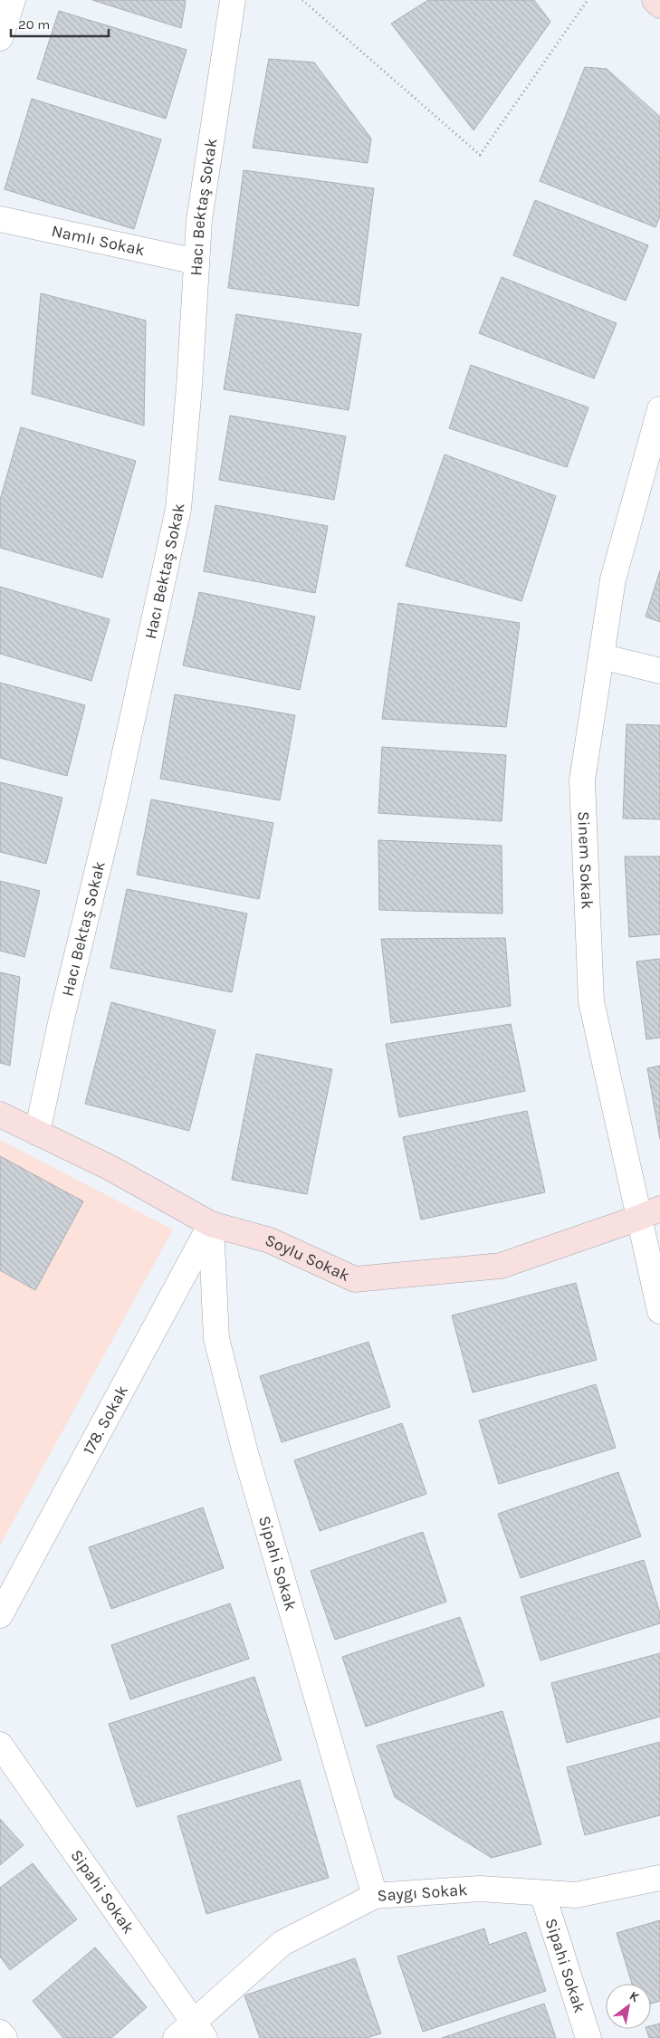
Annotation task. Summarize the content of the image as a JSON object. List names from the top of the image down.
{
  "streets": {
    "street": [
      "Hacı Bektaş Sokak",
      "Namlı Sokak",
      "Sinem Sokak",
      "Soylu Sokak",
      "178. Sokak",
      "Sipahi Sokak",
      "Saygı Sokak"
    ]
  },
  "crossings": [
    ["Hacı Bektaş Sokak", "Namlı Sokak"],
    ["Hacı Bektaş Sokak", "Soylu Sokak"],
    ["Sinem Sokak", "Soylu Sokak"],
    ["Soylu Sokak", "178. Sokak"],
    ["Soylu Sokak", "Sipahi Sokak"],
    ["178. Sokak", "Sipahi Sokak"],
    ["Sipahi Sokak", "Saygı Sokak"]
  ],
  "scale_bar": "20 m",
  "north": "top right"
}
